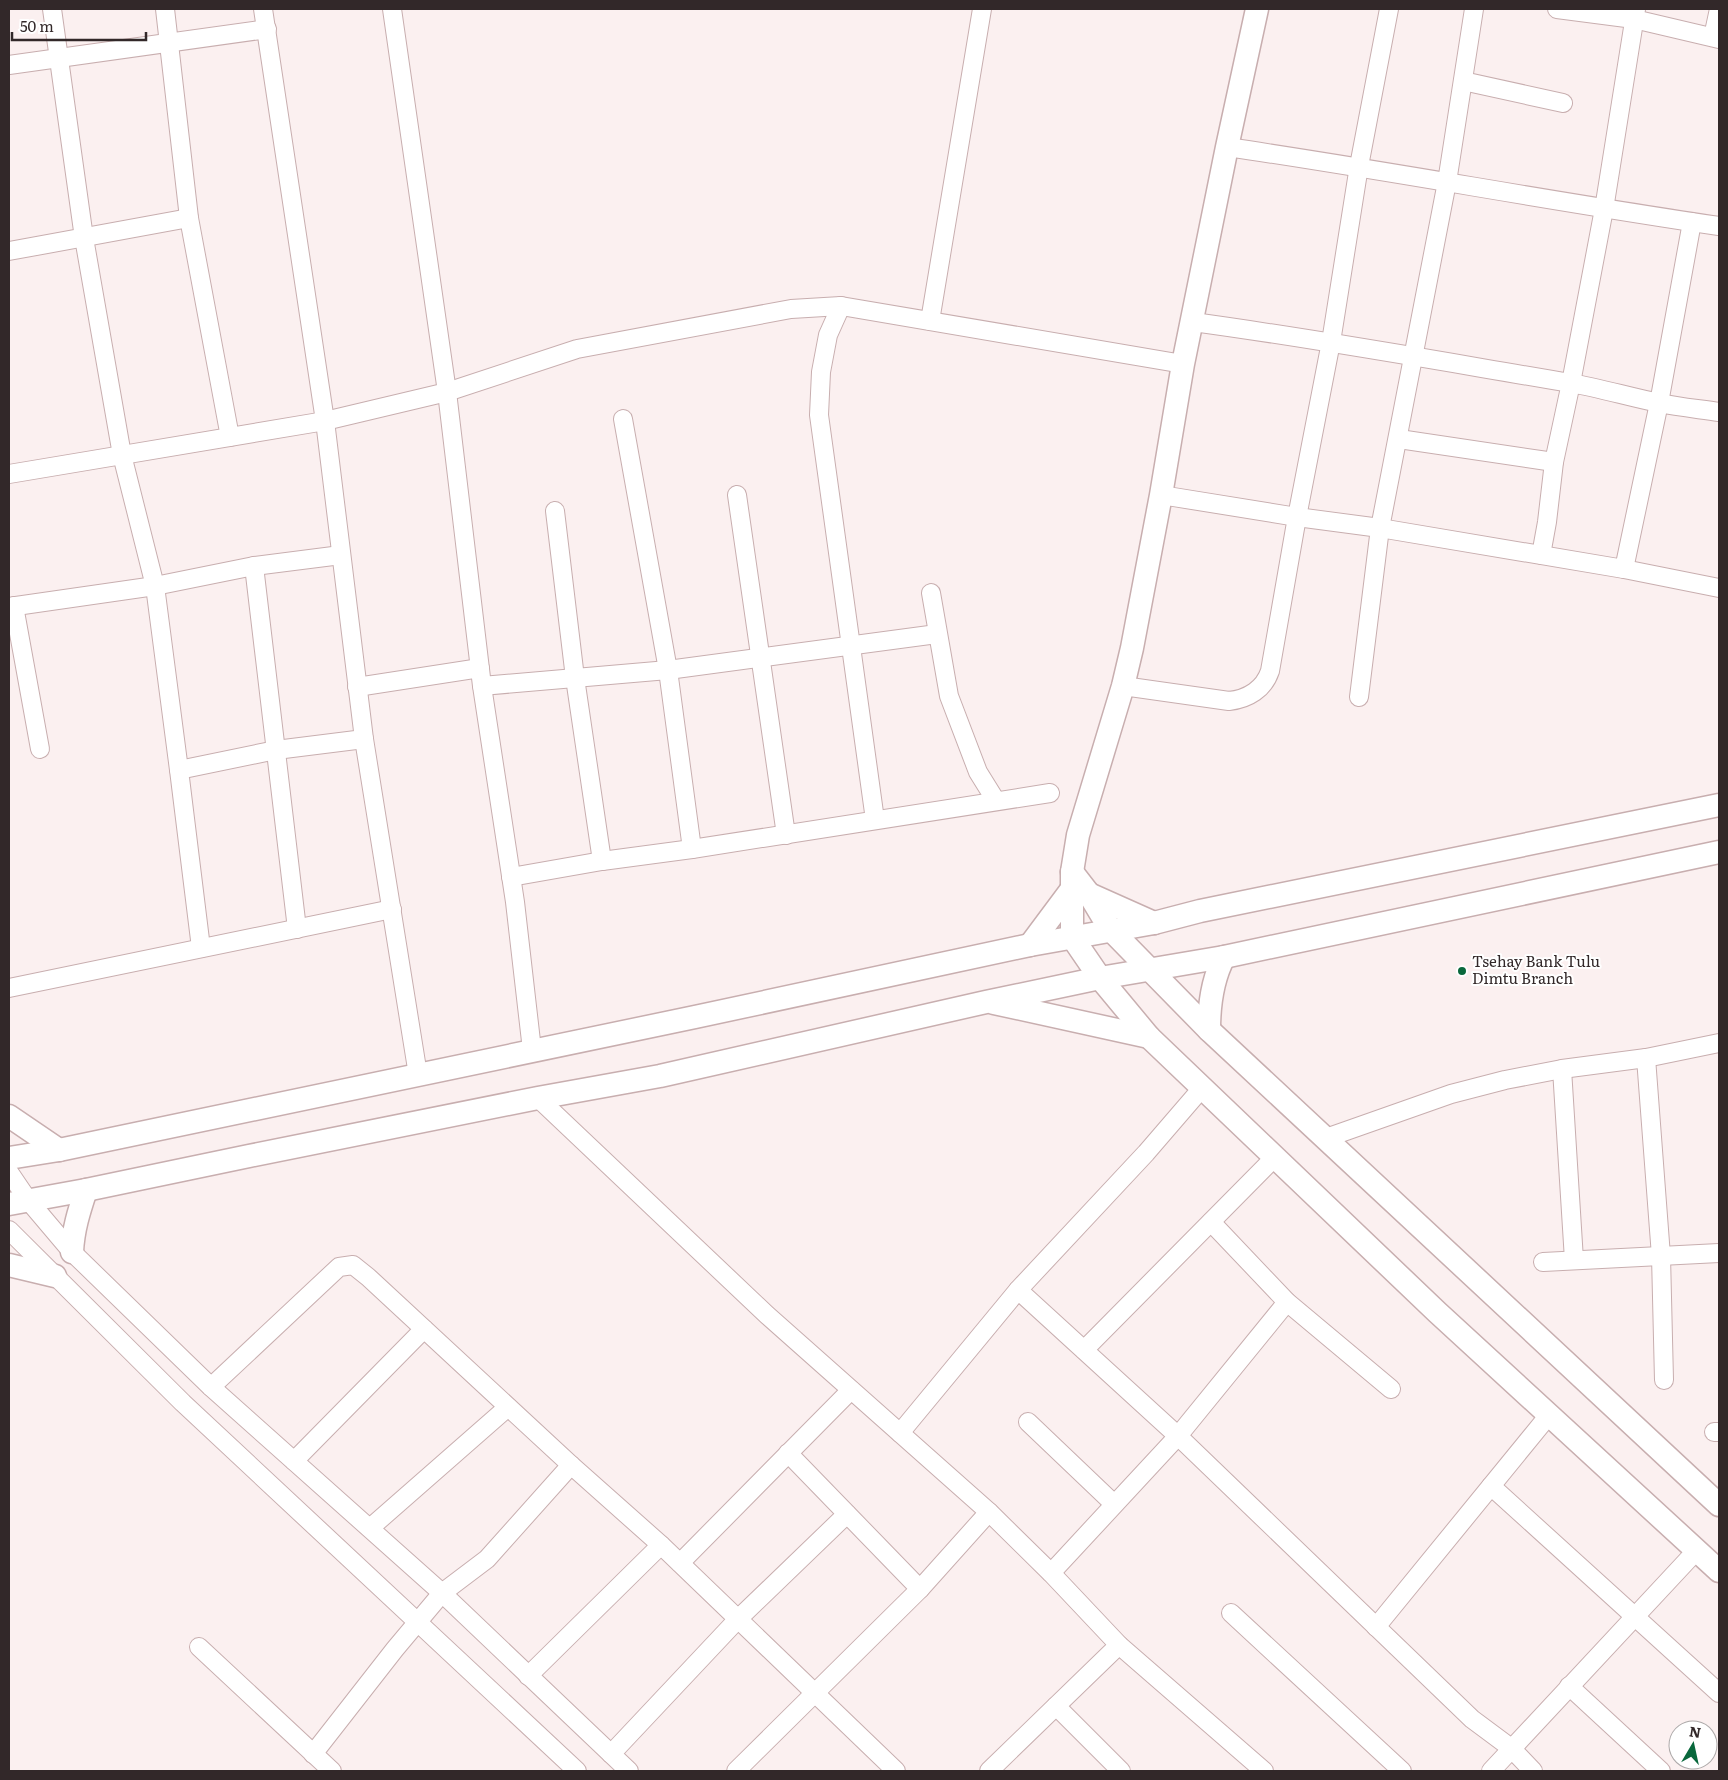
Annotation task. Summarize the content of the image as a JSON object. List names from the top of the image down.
{
  "places": ["Tsehay Bank Tulu Dimtu Branch"],
  "scale_bar": "50 m",
  "north": "top"
}
